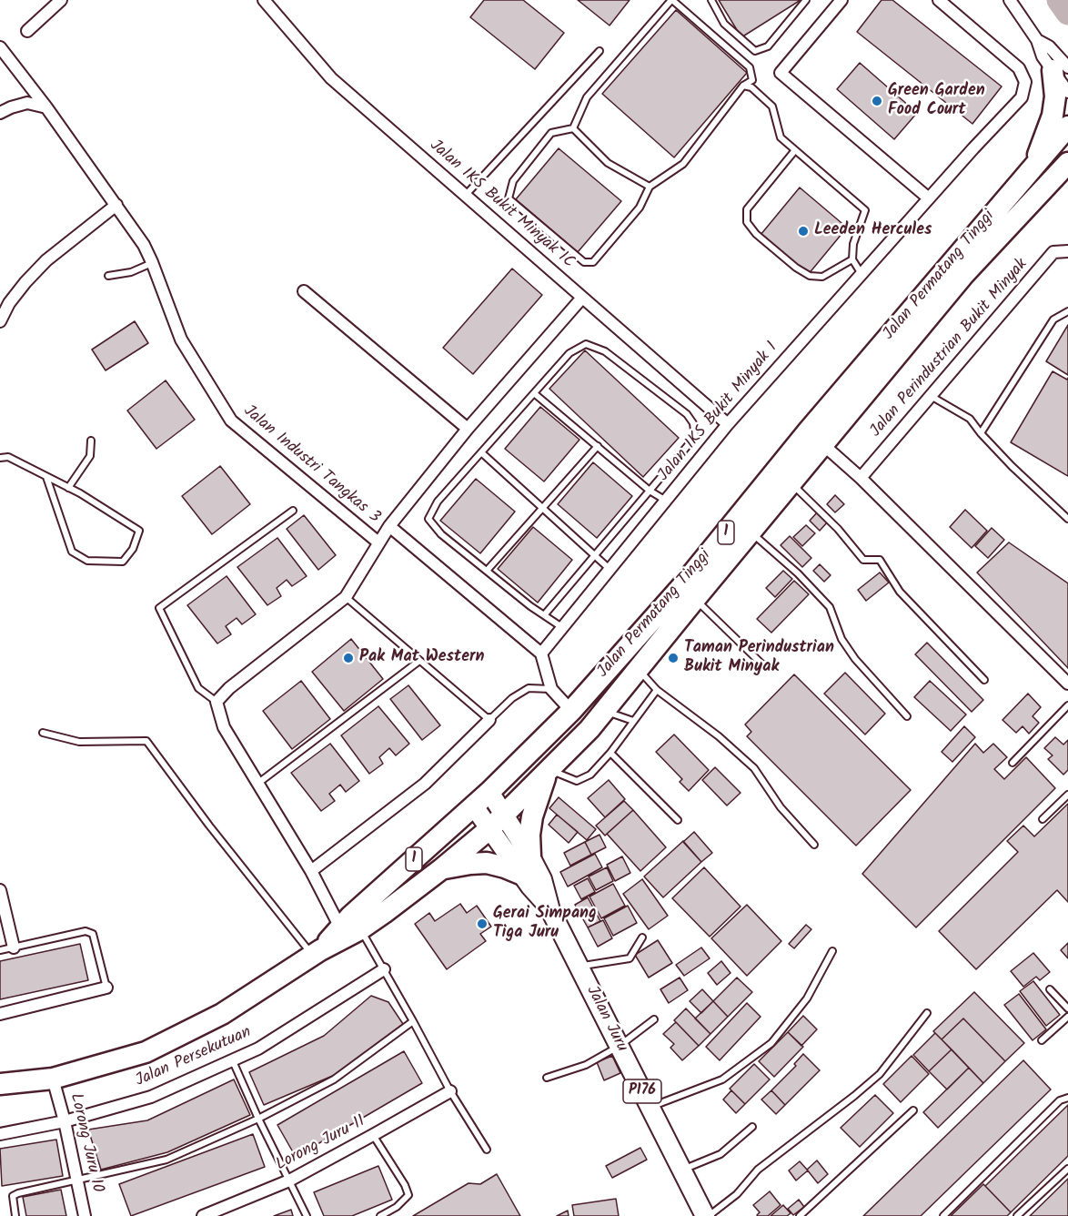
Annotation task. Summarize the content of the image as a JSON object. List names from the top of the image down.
{
  "streets": {
    "highway": ["Jalan Permatang Tinggi", "1"],
    "main road": ["Jalan Juru", "P176"],
    "street": [
      "Jalan IKS Bukit Minyak 1C",
      "Jalan Perindustrian Bukit Minyak",
      "Jalan IKS Bukit Minyak 1",
      "Jalan Industri Tangkas 3",
      "Jalan Persekutuan",
      "Lorong Juru 10",
      "Lorong Juru 11"
    ]
  },
  "crossings": [
    ["Jalan IKS Bukit Minyak 1C", "Jalan IKS Bukit Minyak 1"],
    ["Jalan Permatang Tinggi", "Jalan Juru"],
    ["Jalan Permatang Tinggi", "Lorong Juru 10"],
    ["Jalan Persekutuan", "Lorong Juru 10"]
  ],
  "places": [
    "Green Garden Food Court",
    "Leeden Hercules",
    "Pak Mat Western",
    "Taman Perindustrian Bukit Minyak",
    "Gerai Simpang Tiga Juru"
  ]
}
